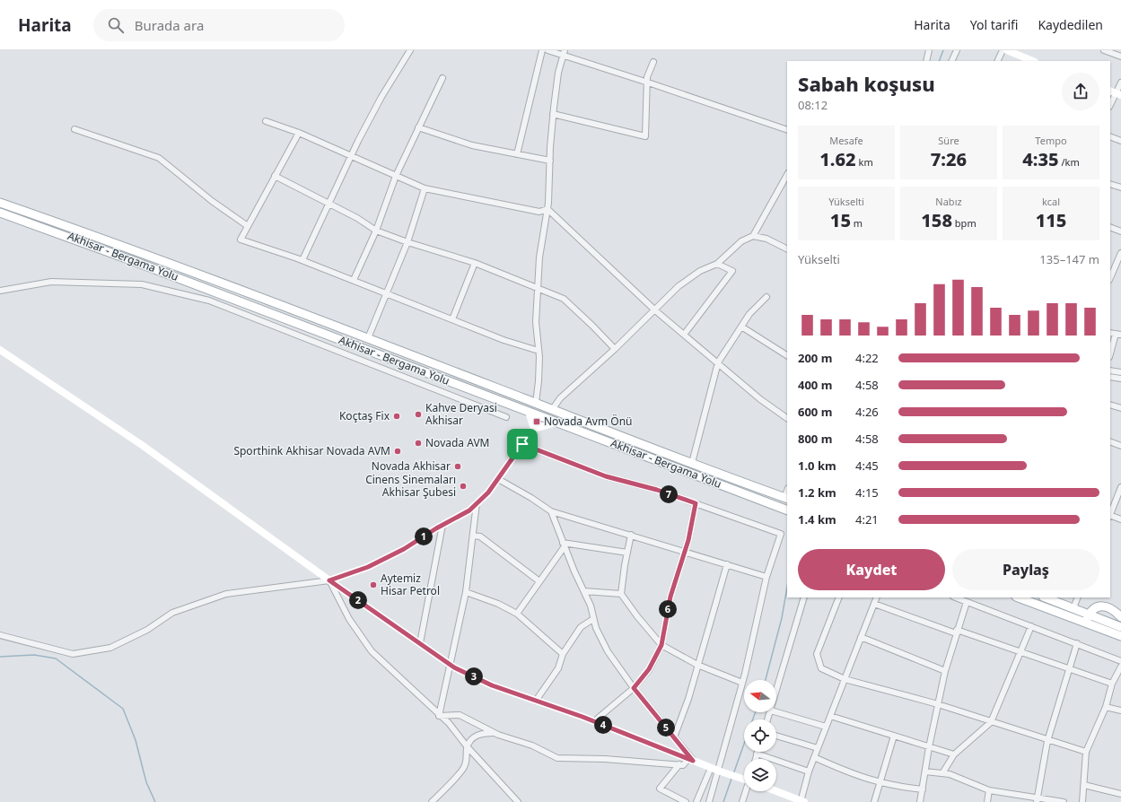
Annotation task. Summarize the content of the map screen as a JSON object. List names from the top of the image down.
{
  "streets": {
    "main road": ["Akhisar - Bergama Yolu"]
  },
  "places": {
    "other": [
      "Kahve Deryasi Akhisar",
      "Koçtaş Fix",
      "Novada AVM",
      "Sporthink Akhisar Novada AVM",
      "Novada Akhisar",
      "Cinens Sinemaları Akhisar Şubesi",
      "Aytemiz Hisar Petrol"
    ],
    "transit": ["Novada Avm Önü"]
  },
  "north": "left",
  "page": {
    "header": "Harita",
    "search": "Burada ara",
    "nav": ["Harita", "Yol tarifi", "Kaydedilen"],
    "heading": ["Sabah koşusu", "08:12"],
    "stats": [
      ["Mesafe", "1.62 km"],
      ["Süre", "7:26"],
      ["Tempo", "4:35 /km"],
      ["Yükselti", "15 m"],
      ["Nabız", "158 bpm"],
      ["kcal", "115"]
    ],
    "chart": ["Yükselti", "135–147 m"],
    "list": [
      {
        "name": "200 m",
        "note": "4:22"
      },
      {
        "name": "400 m",
        "note": "4:58"
      },
      {
        "name": "600 m",
        "note": "4:26"
      },
      {
        "name": "800 m",
        "note": "4:58"
      },
      {
        "name": "1.0 km",
        "note": "4:45"
      },
      {
        "name": "1.2 km",
        "note": "4:15"
      },
      {
        "name": "1.4 km",
        "note": "4:21"
      }
    ],
    "pins": [
      "7",
      "1",
      "2",
      "6",
      "3",
      "4",
      "5"
    ],
    "buttons": ["Kaydet", "Paylaş"]
  }
}
